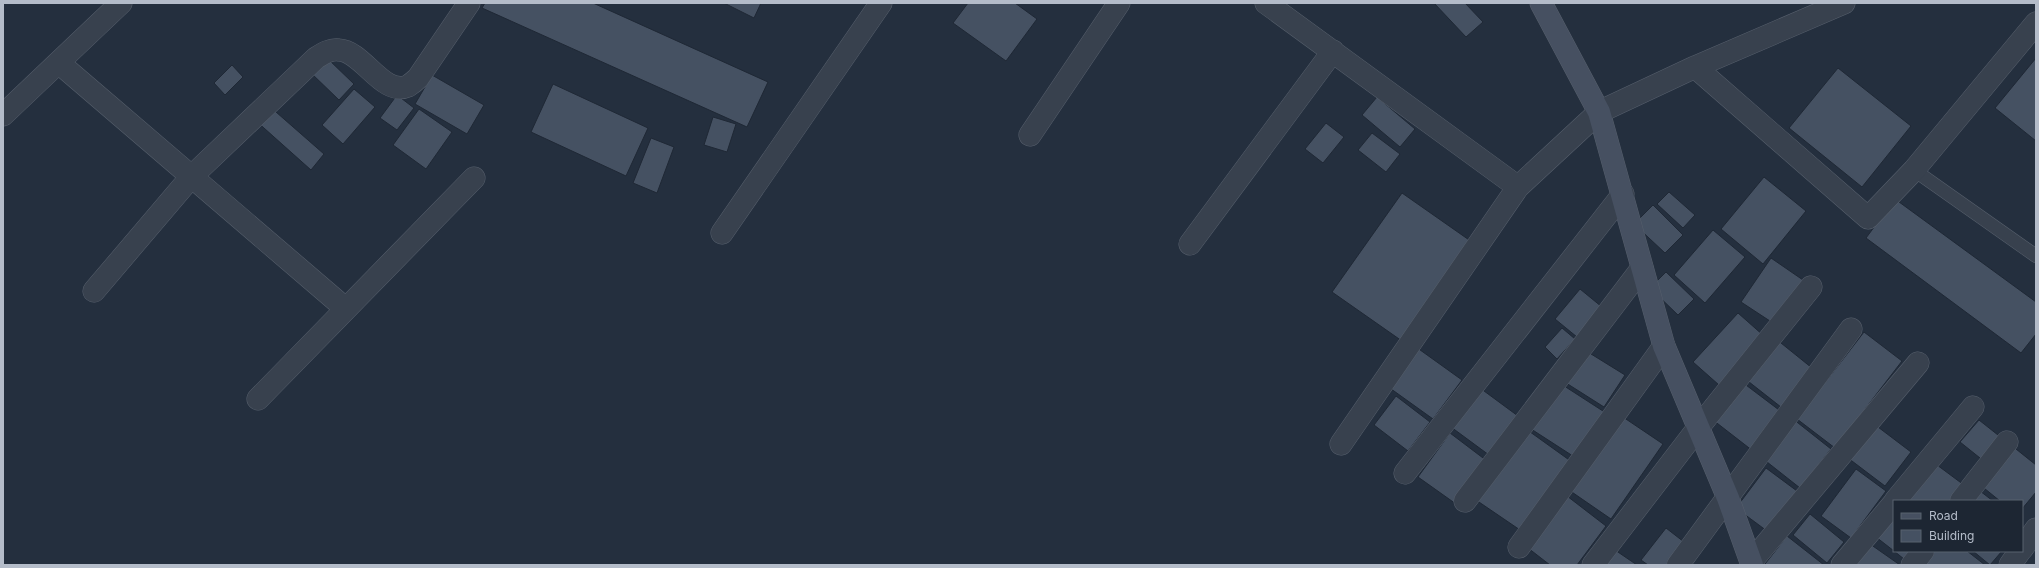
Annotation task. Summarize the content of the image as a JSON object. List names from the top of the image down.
{
  "legend": ["Road", "Building"]
}
